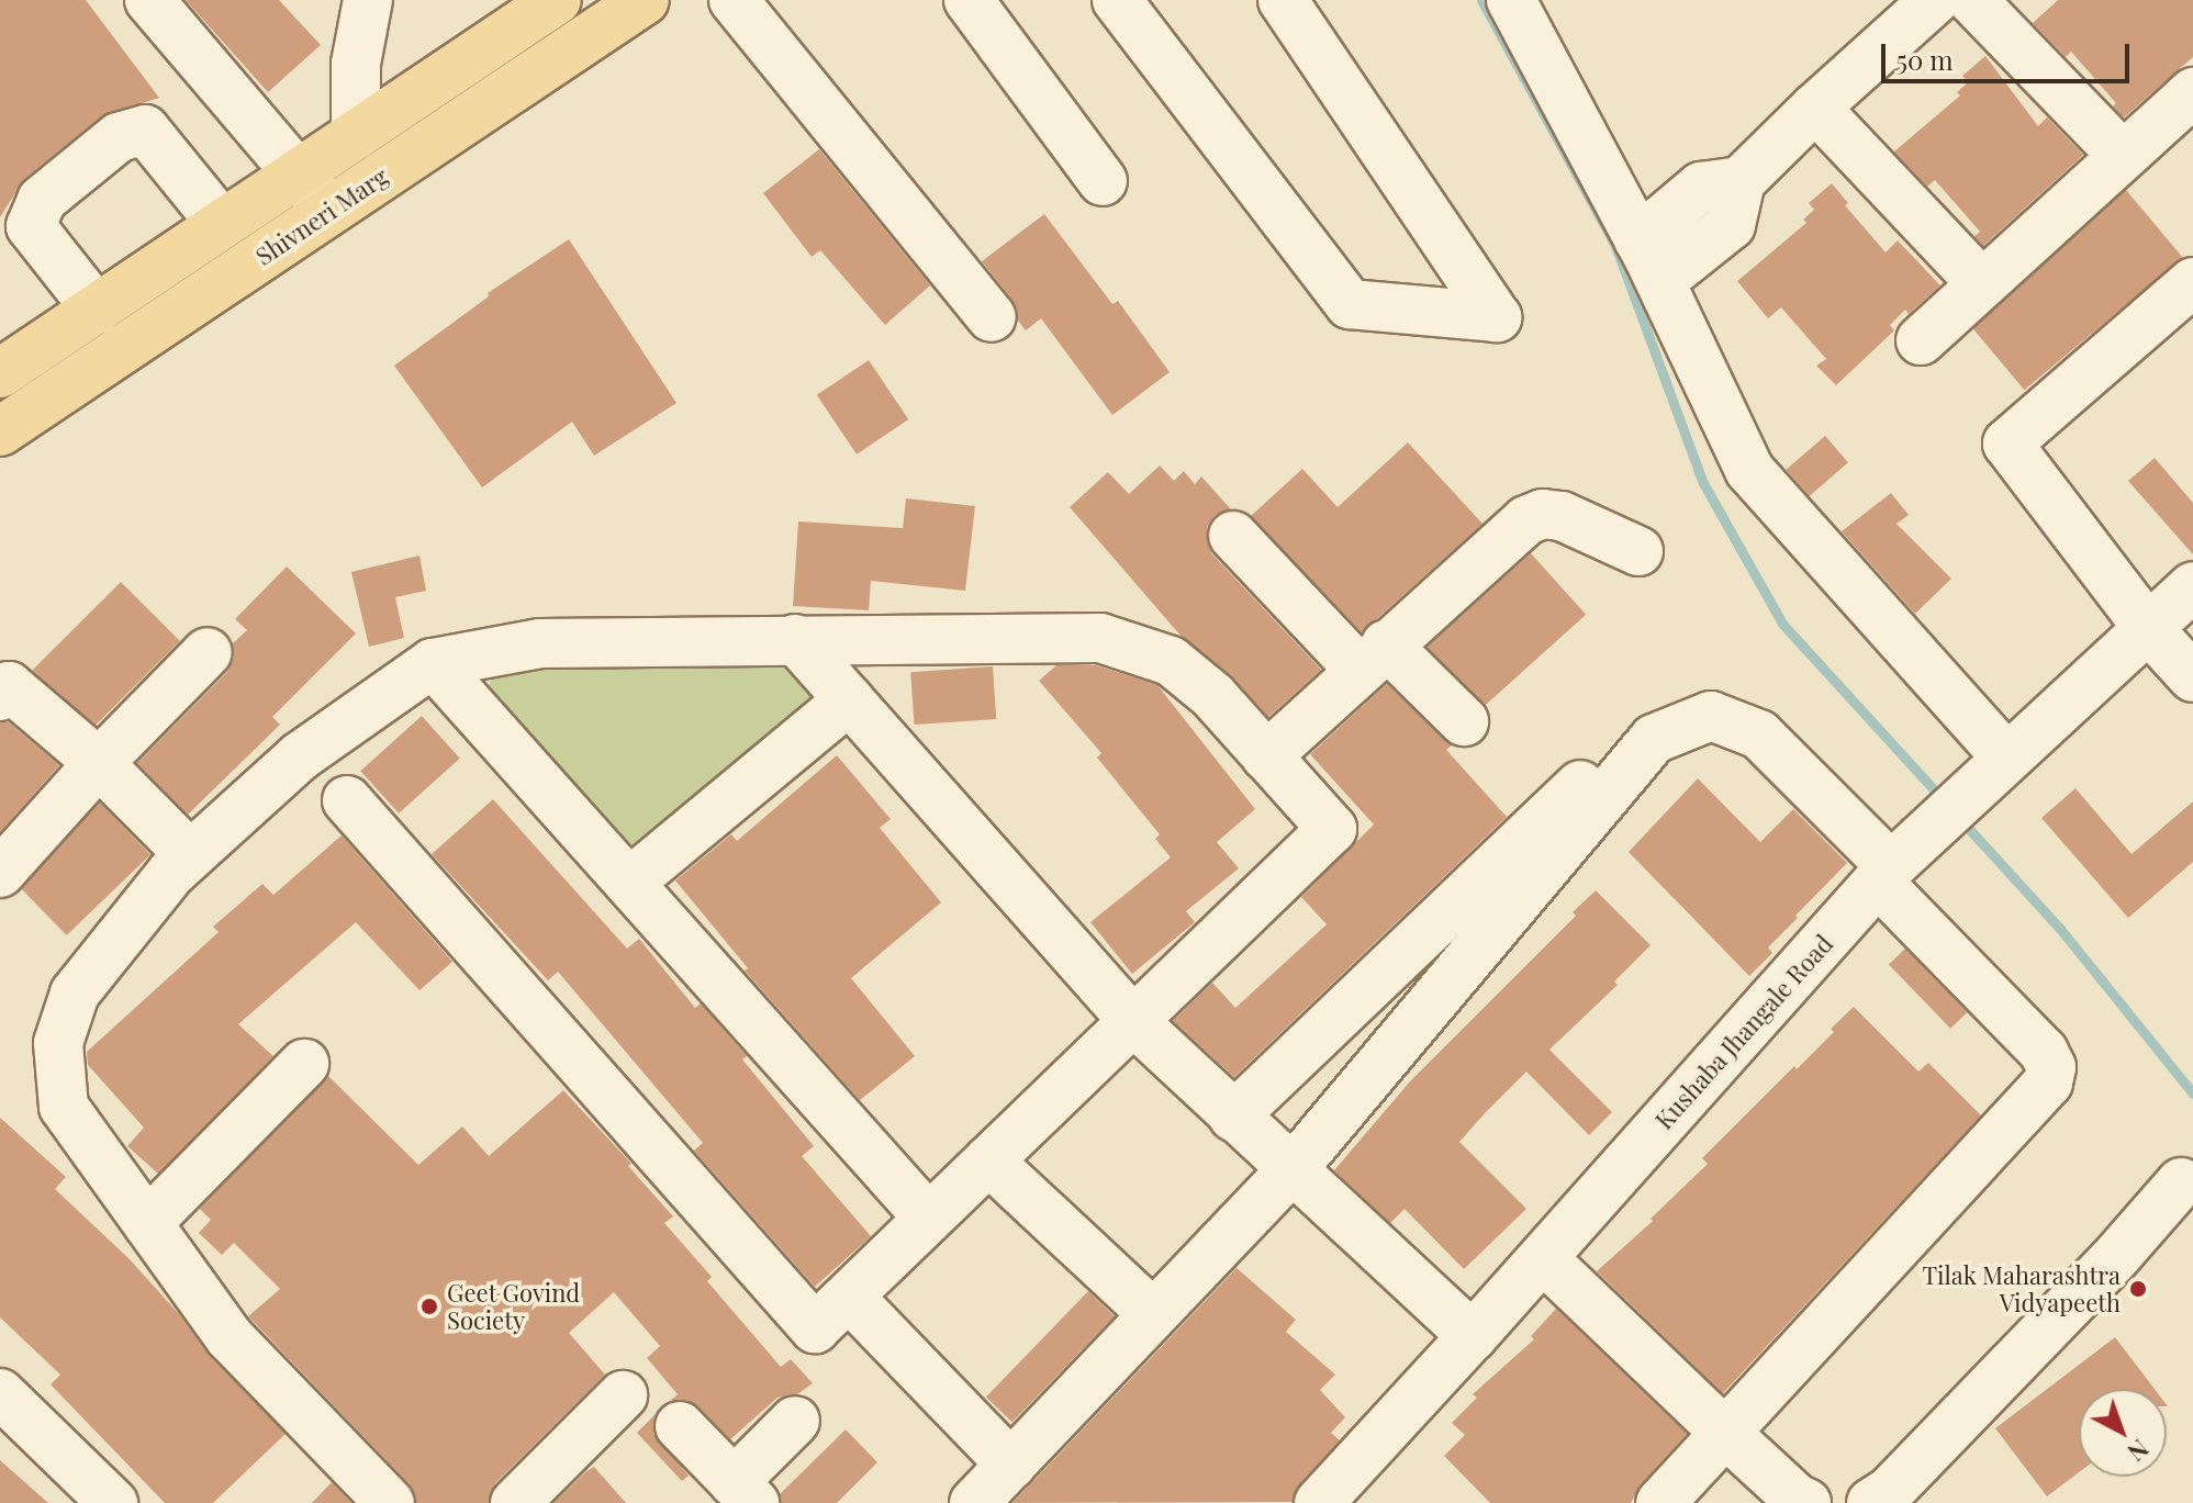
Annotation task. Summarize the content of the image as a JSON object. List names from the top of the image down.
{
  "streets": {
    "main road": ["Shivneri Marg"],
    "street": ["Kushaba Jhangale Road"]
  },
  "places": ["Tilak Maharashtra Vidyapeeth", "Geet Govind Society"],
  "scale_bar": "50 m",
  "north": "bottom right"
}
